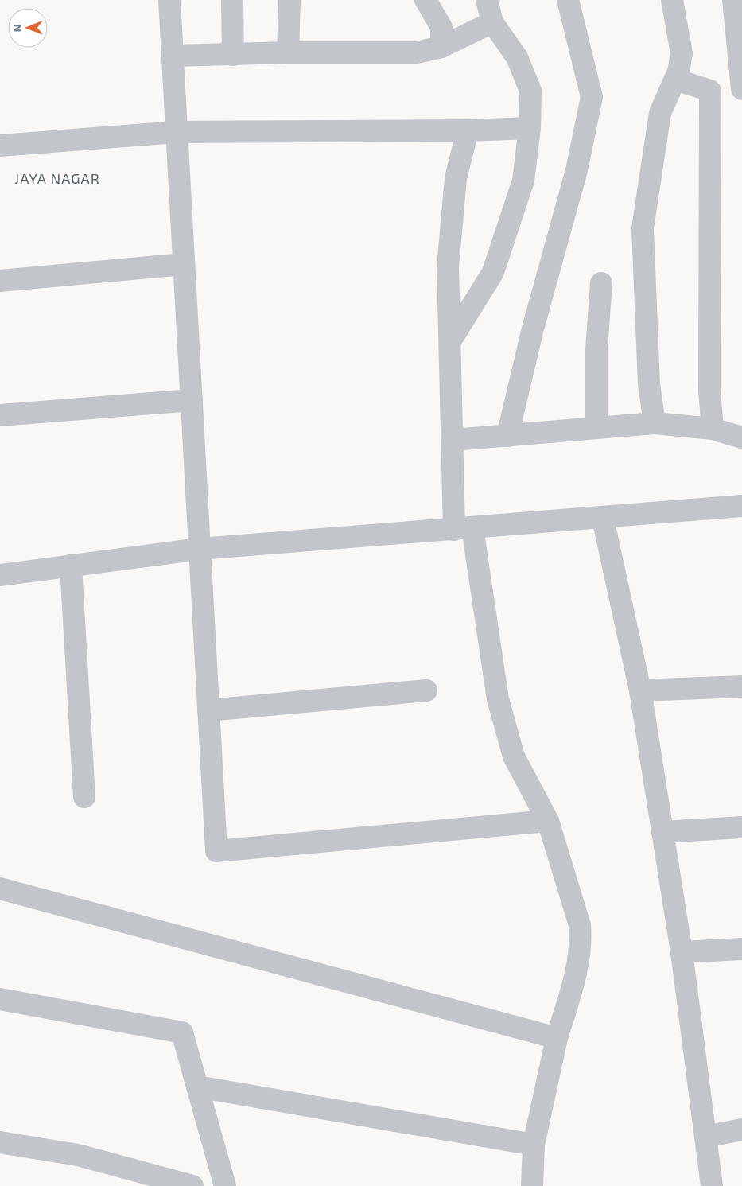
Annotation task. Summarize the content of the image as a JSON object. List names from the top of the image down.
{
  "districts": ["JAYA NAGAR"],
  "north": "left"
}
